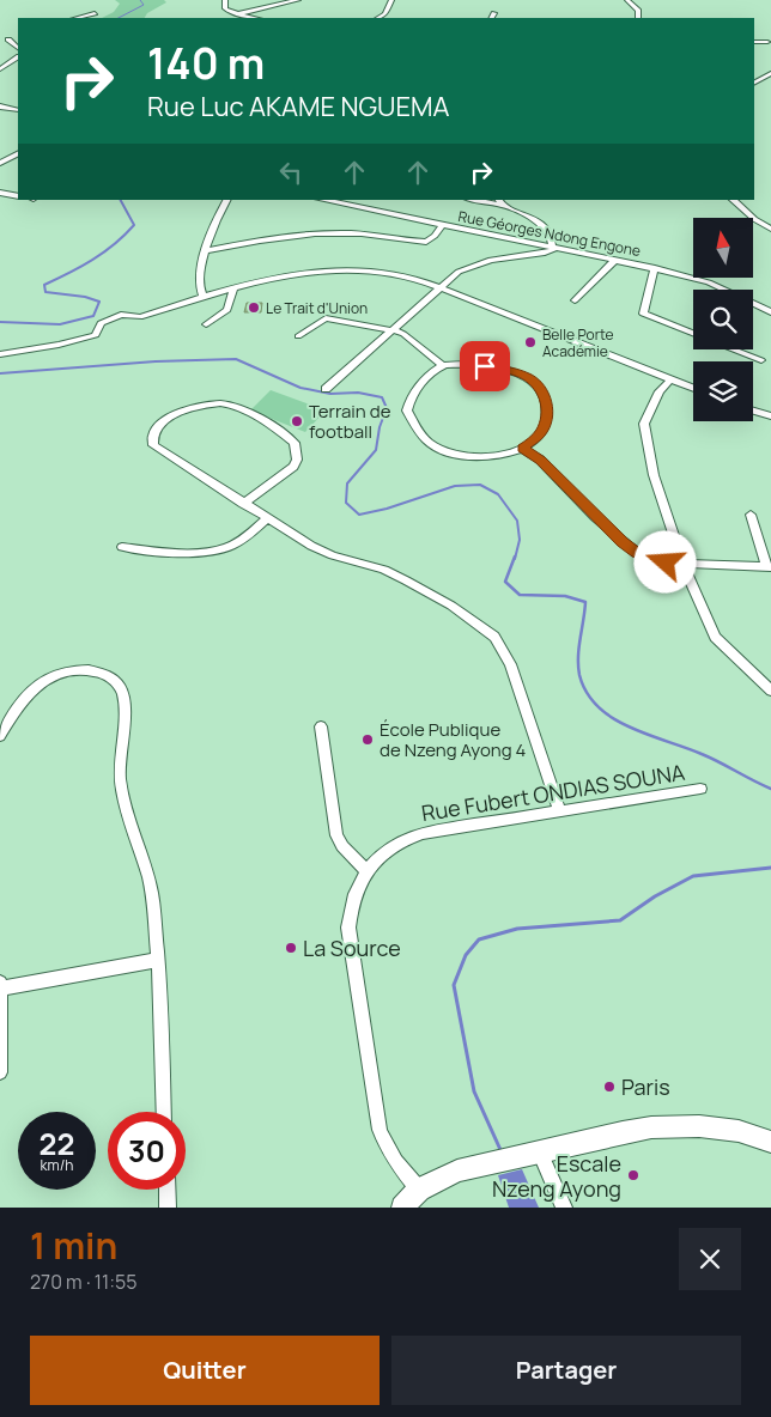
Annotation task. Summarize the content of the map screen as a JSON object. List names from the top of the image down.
{
  "streets": {
    "street": ["Rue Géorges Ndong Engone", "Rue Fubert ONDIAS SOUNA"]
  },
  "places": [
    "Le Trait d'Union",
    "Belle Porte Académie",
    "Terrain de football",
    "École Publique de Nzeng Ayong 4",
    "La Source",
    "Paris",
    "Escale Nzeng Ayong"
  ],
  "north": "top",
  "page": {
    "turn": ["140 m", "Rue Luc AKAME NGUEMA"],
    "speed": "22 km/h",
    "limit": "30",
    "heading": ["1 min", "270 m · 11:55"],
    "buttons": ["Quitter", "Partager"]
  }
}
